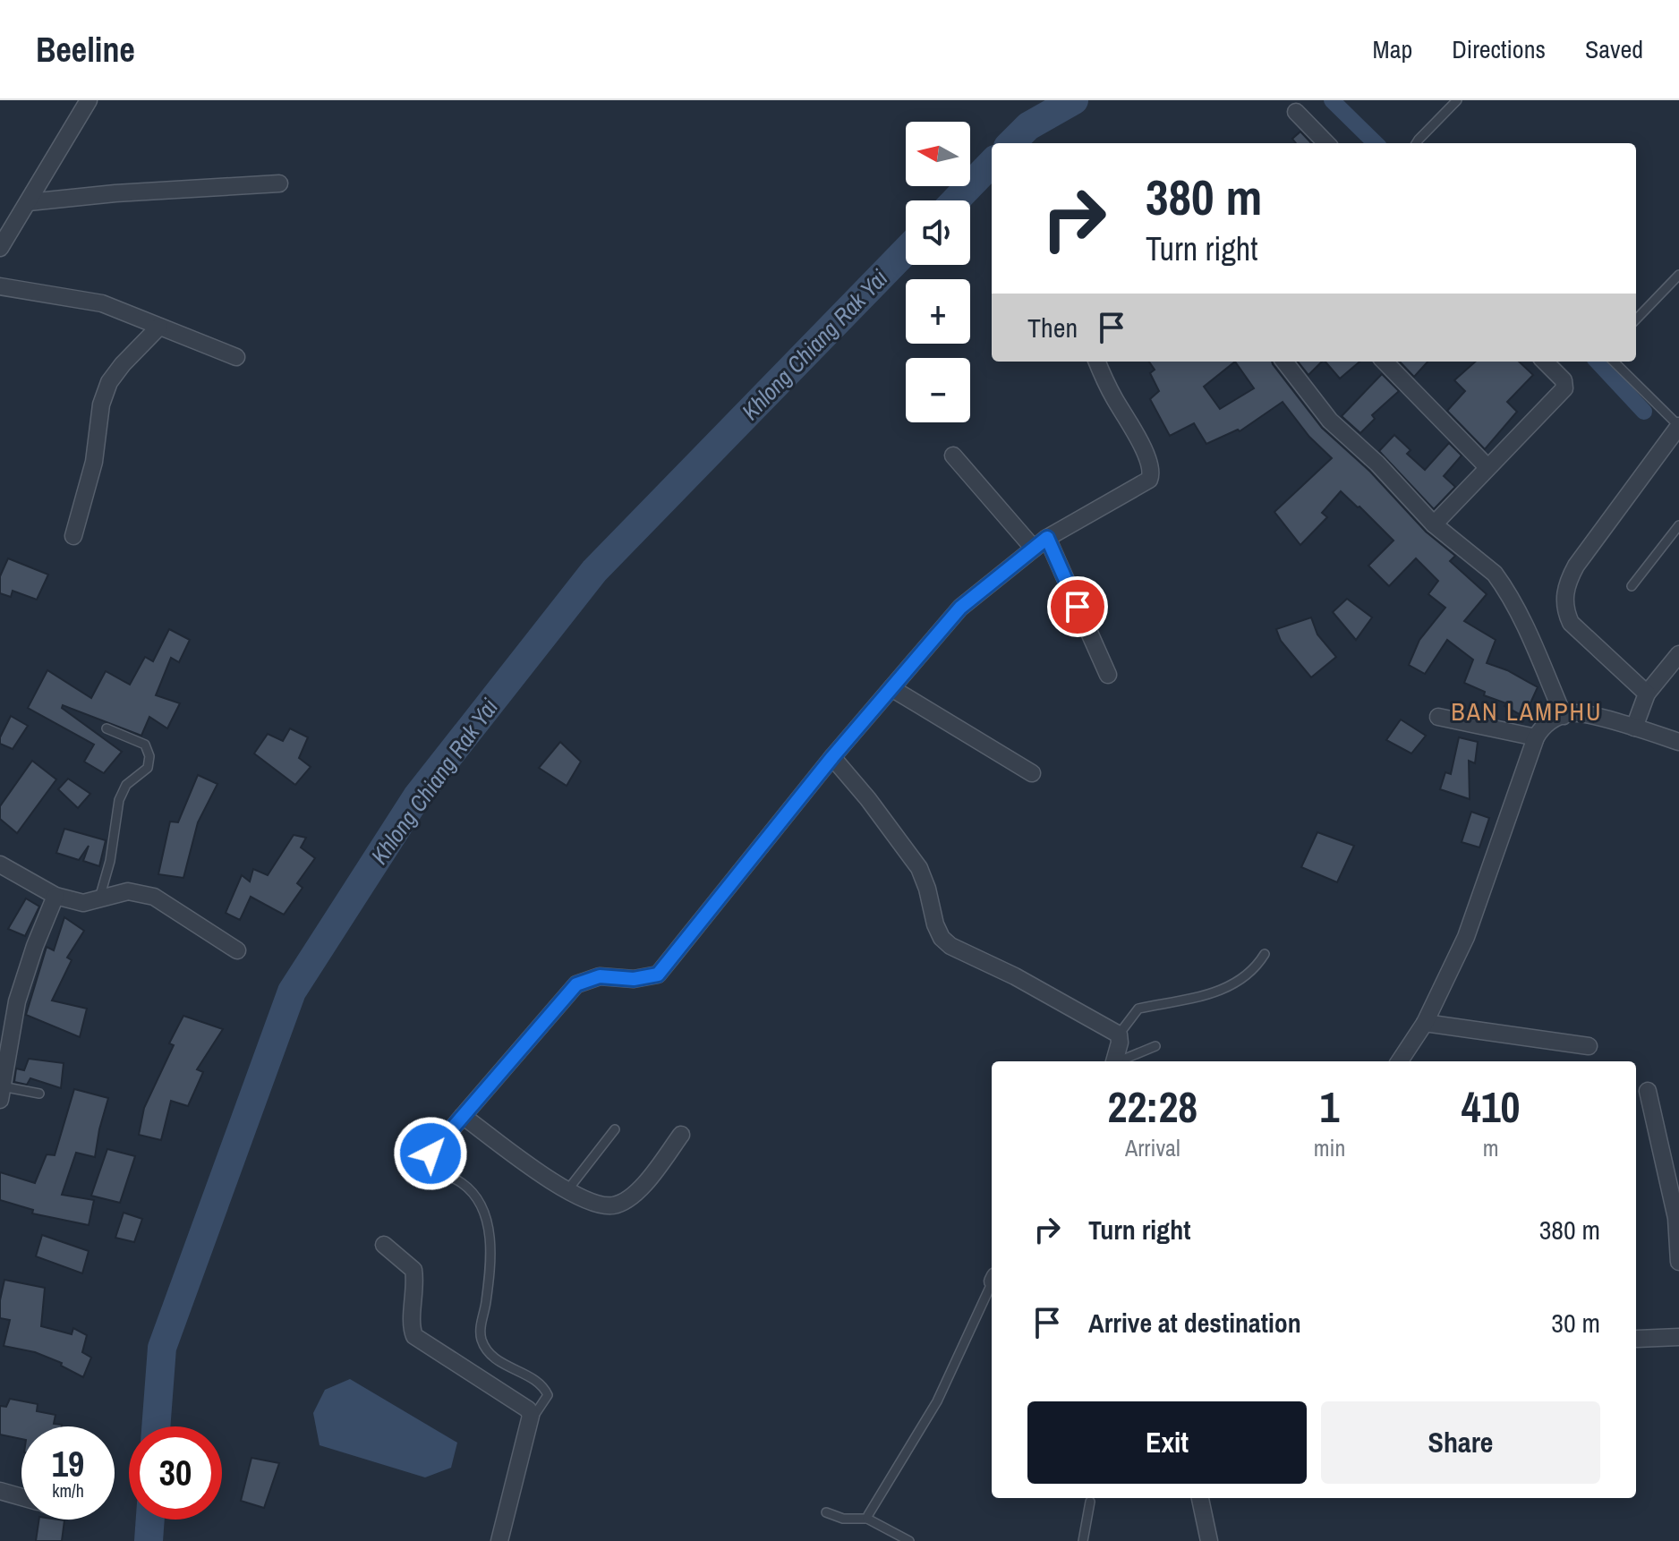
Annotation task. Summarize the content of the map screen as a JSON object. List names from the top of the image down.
{
  "districts": ["BAN LAMPHU"],
  "water": ["Khlong Chiang Rak Yai"],
  "north": "left",
  "page": {
    "header": "Beeline",
    "nav": ["Map", "Directions", "Saved"],
    "map_buttons": ["+", "−"],
    "turn": ["380 m", "Turn right"],
    "then": "Then",
    "eta": [
      "22:28",
      "Arrival",
      "1",
      "min",
      "410",
      "m"
    ],
    "list": [
      {
        "name": "Turn right",
        "value": "380 m"
      },
      {
        "name": "Arrive at destination",
        "value": "30 m"
      }
    ],
    "buttons": ["Exit", "Share"],
    "speed": "19 km/h",
    "limit": "30"
  }
}
